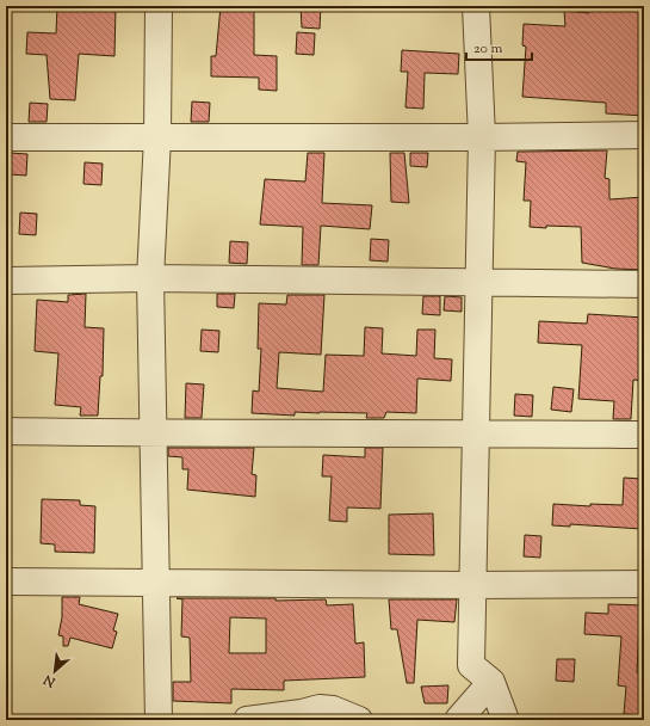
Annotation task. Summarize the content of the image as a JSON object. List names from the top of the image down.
{
  "scale_bar": "20 m",
  "north": "bottom left"
}
